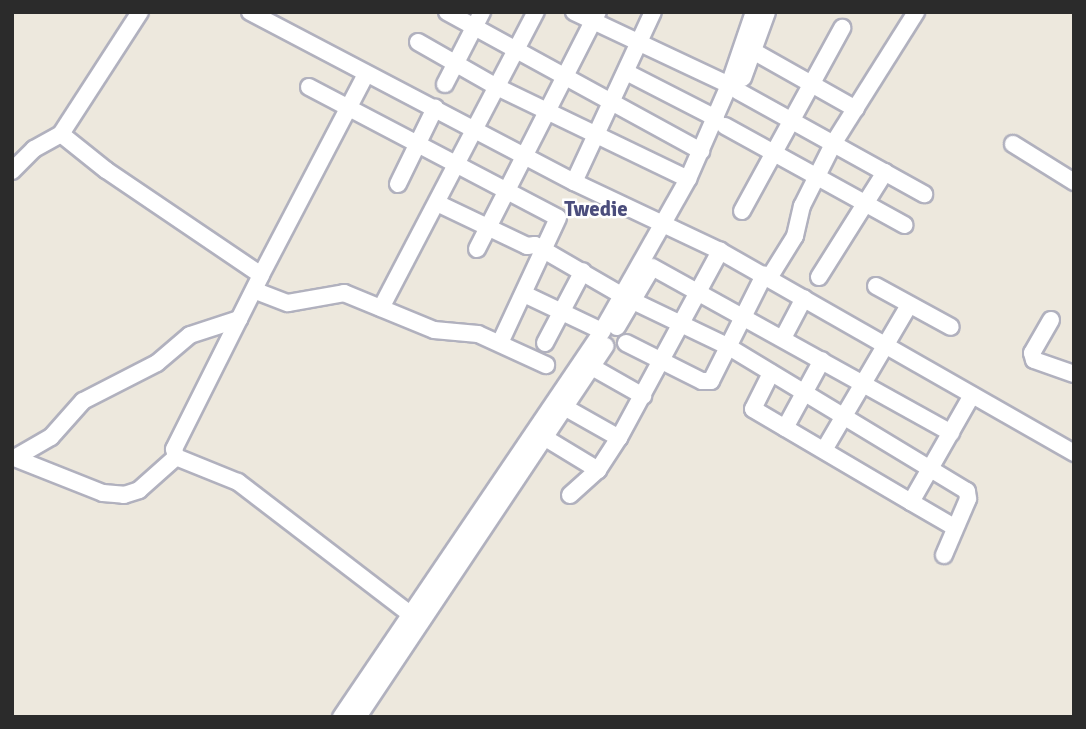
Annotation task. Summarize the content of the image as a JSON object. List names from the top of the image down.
{
  "districts": ["Twedie"]
}
